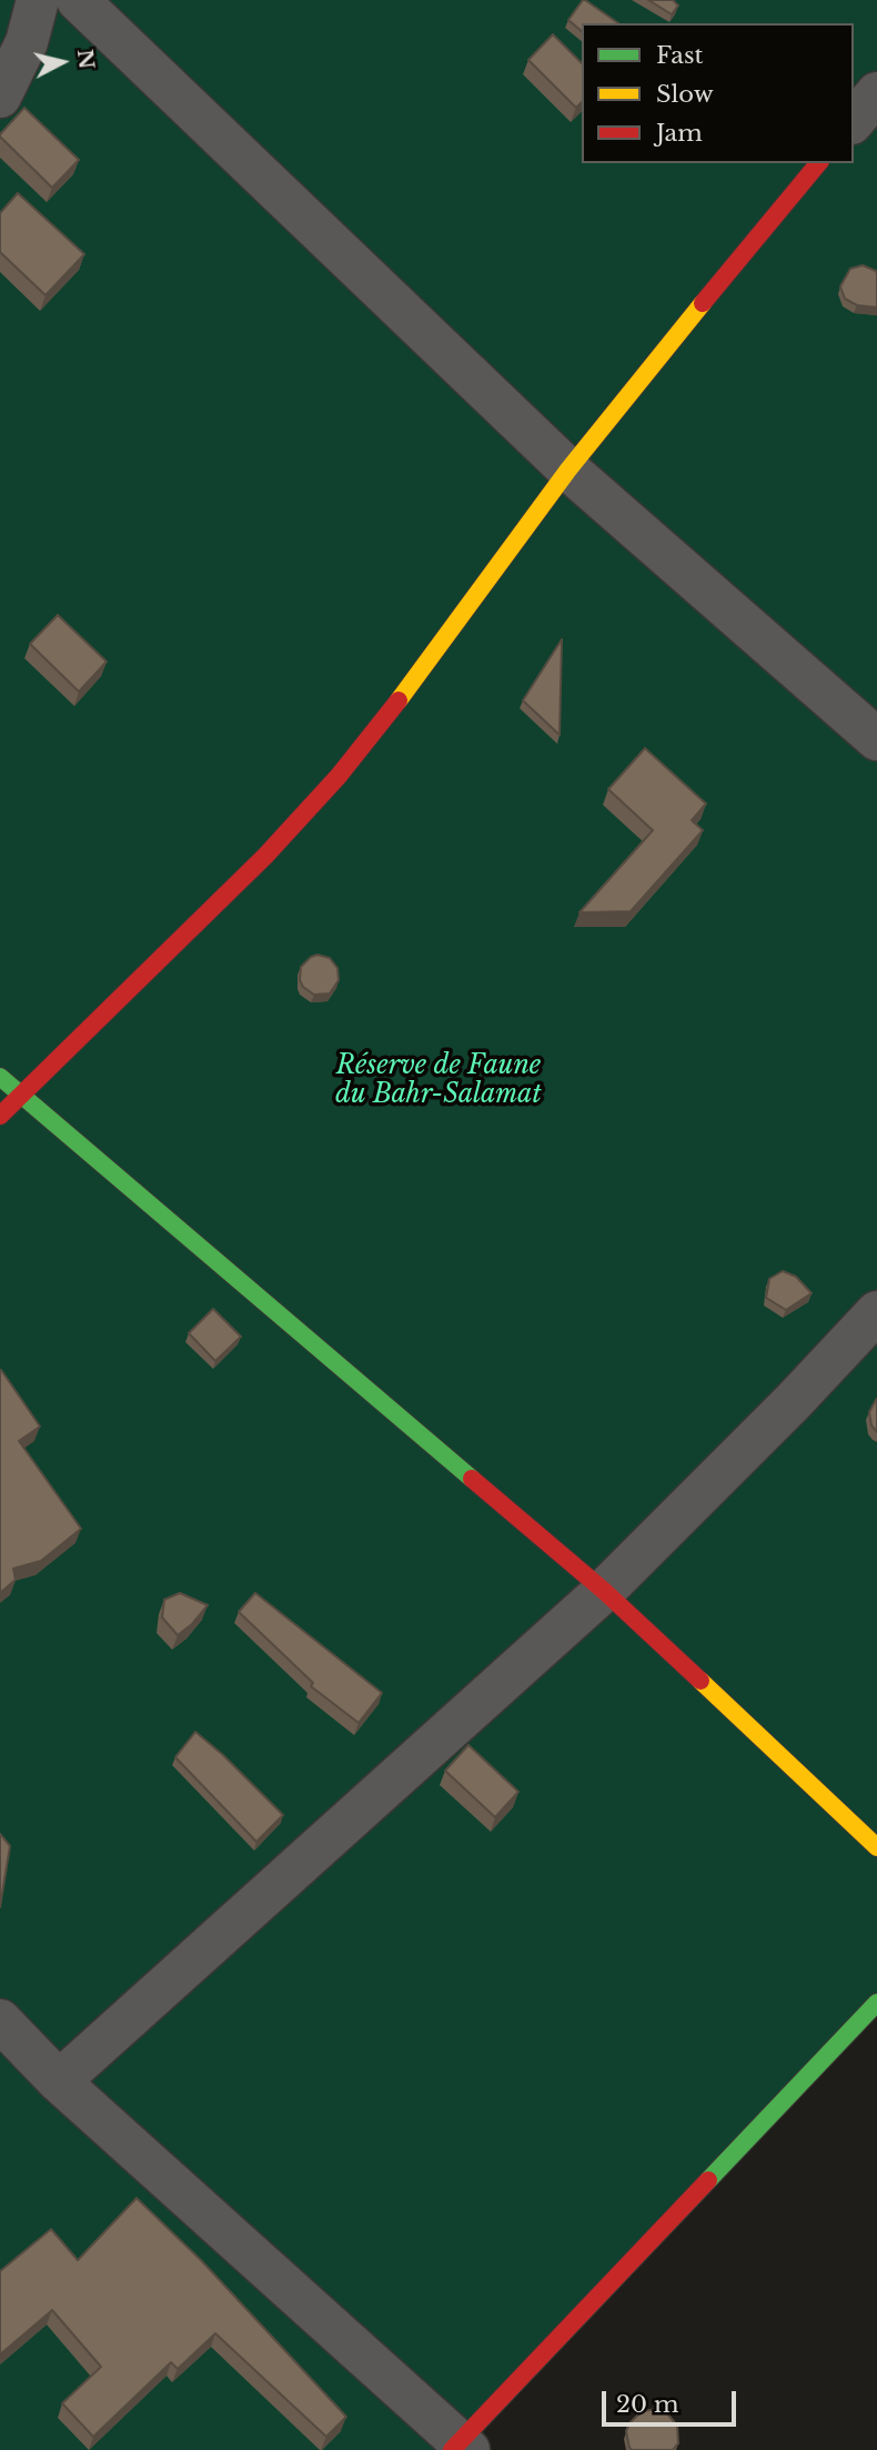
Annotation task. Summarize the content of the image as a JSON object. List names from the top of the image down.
{
  "parks": ["Réserve de Faune du Bahr-Salamat"],
  "legend": ["Fast", "Slow", "Jam"],
  "scale_bar": "20 m",
  "north": "right"
}
